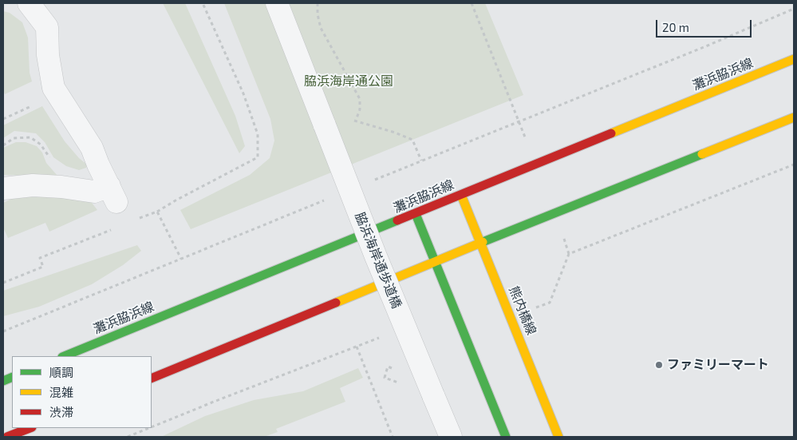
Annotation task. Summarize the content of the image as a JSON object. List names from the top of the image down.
{
  "streets": {
    "street": ["灘浜脇浜線", "脇浜海岸通歩道橋", "熊内橋線"]
  },
  "crossings": [
    ["灘浜脇浜線", "熊内橋線"]
  ],
  "parks": ["脇浜海岸通公園"],
  "places": ["ファミリーマート"],
  "legend": ["順調", "混雑", "渋滞"],
  "scale_bar": "20 m"
}
